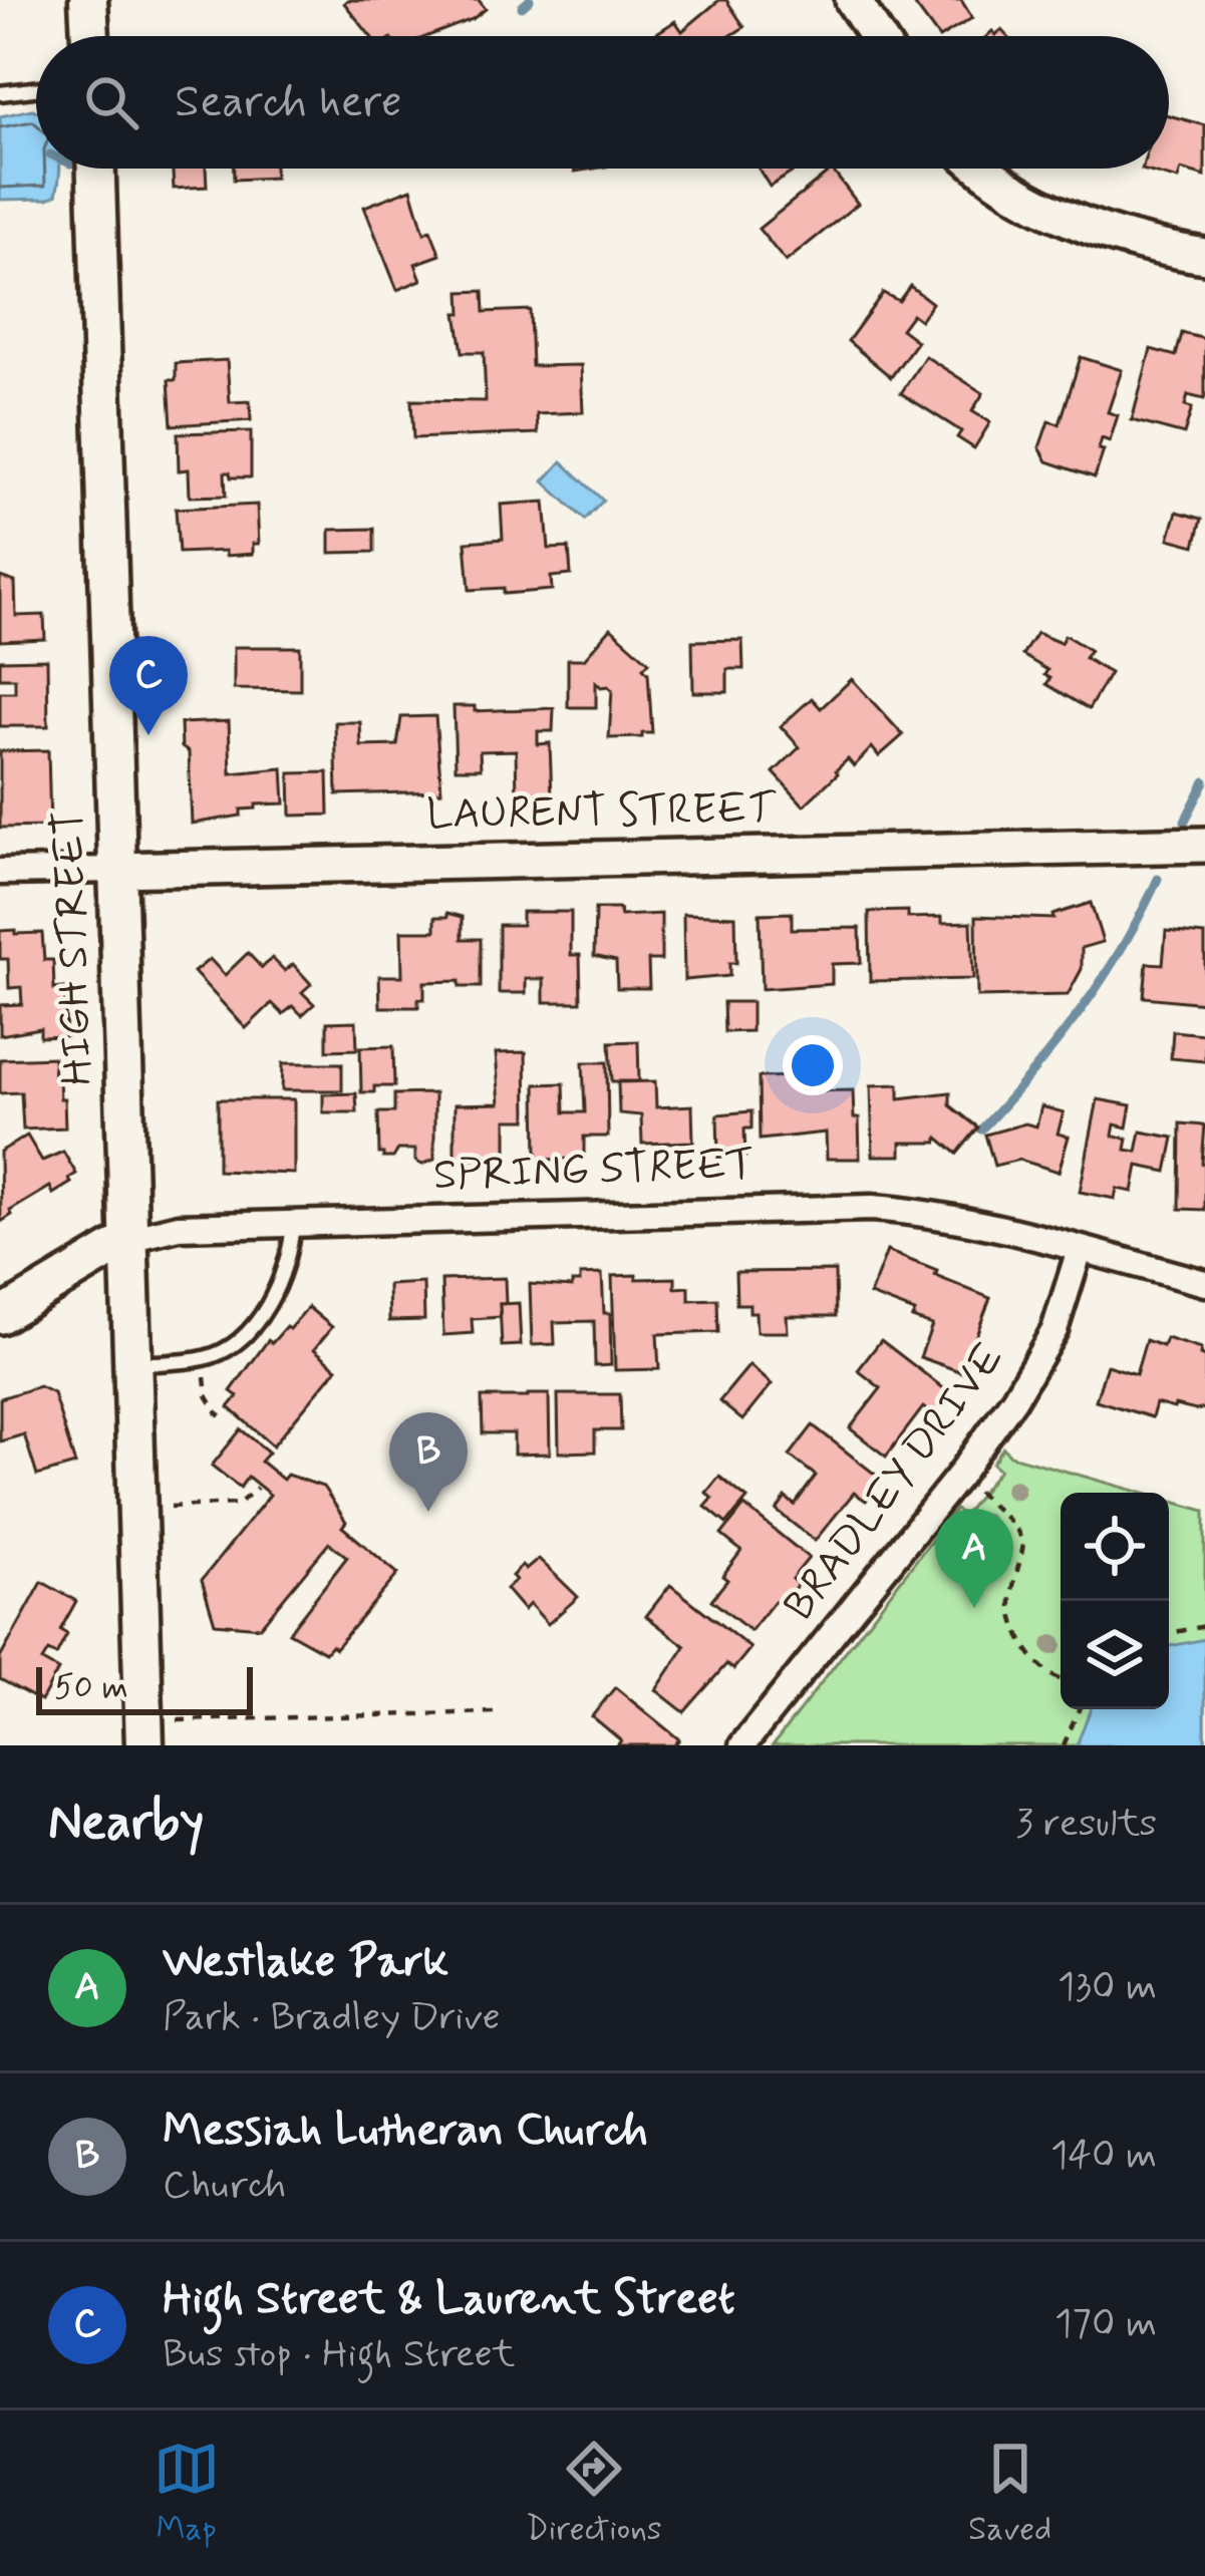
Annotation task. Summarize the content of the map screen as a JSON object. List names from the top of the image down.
{
  "streets": {
    "main road": ["HIGH STREET"],
    "street": ["LAURENT STREET", "SPRING STREET", "BRADLEY DRIVE"]
  },
  "crossings": [
    ["LAURENT STREET", "HIGH STREET"],
    ["HIGH STREET", "SPRING STREET"],
    ["SPRING STREET", "BRADLEY DRIVE"]
  ],
  "scale_bar": "50 m",
  "page": {
    "search": "Search here",
    "pins": ["C", "B", "A"],
    "scale": "50 m",
    "heading": ["Nearby", "3 results"],
    "list": [
      {
        "mark": "A",
        "name": "Westlake Park",
        "note": "Park · Bradley Drive",
        "value": "130 m"
      },
      {
        "mark": "B",
        "name": "Messiah Lutheran Church",
        "note": "Church",
        "value": "140 m"
      },
      {
        "mark": "C",
        "name": "High Street & Laurent Street",
        "note": "Bus stop · High Street",
        "value": "170 m"
      }
    ],
    "nav": ["Map", "Directions", "Saved"]
  }
}
